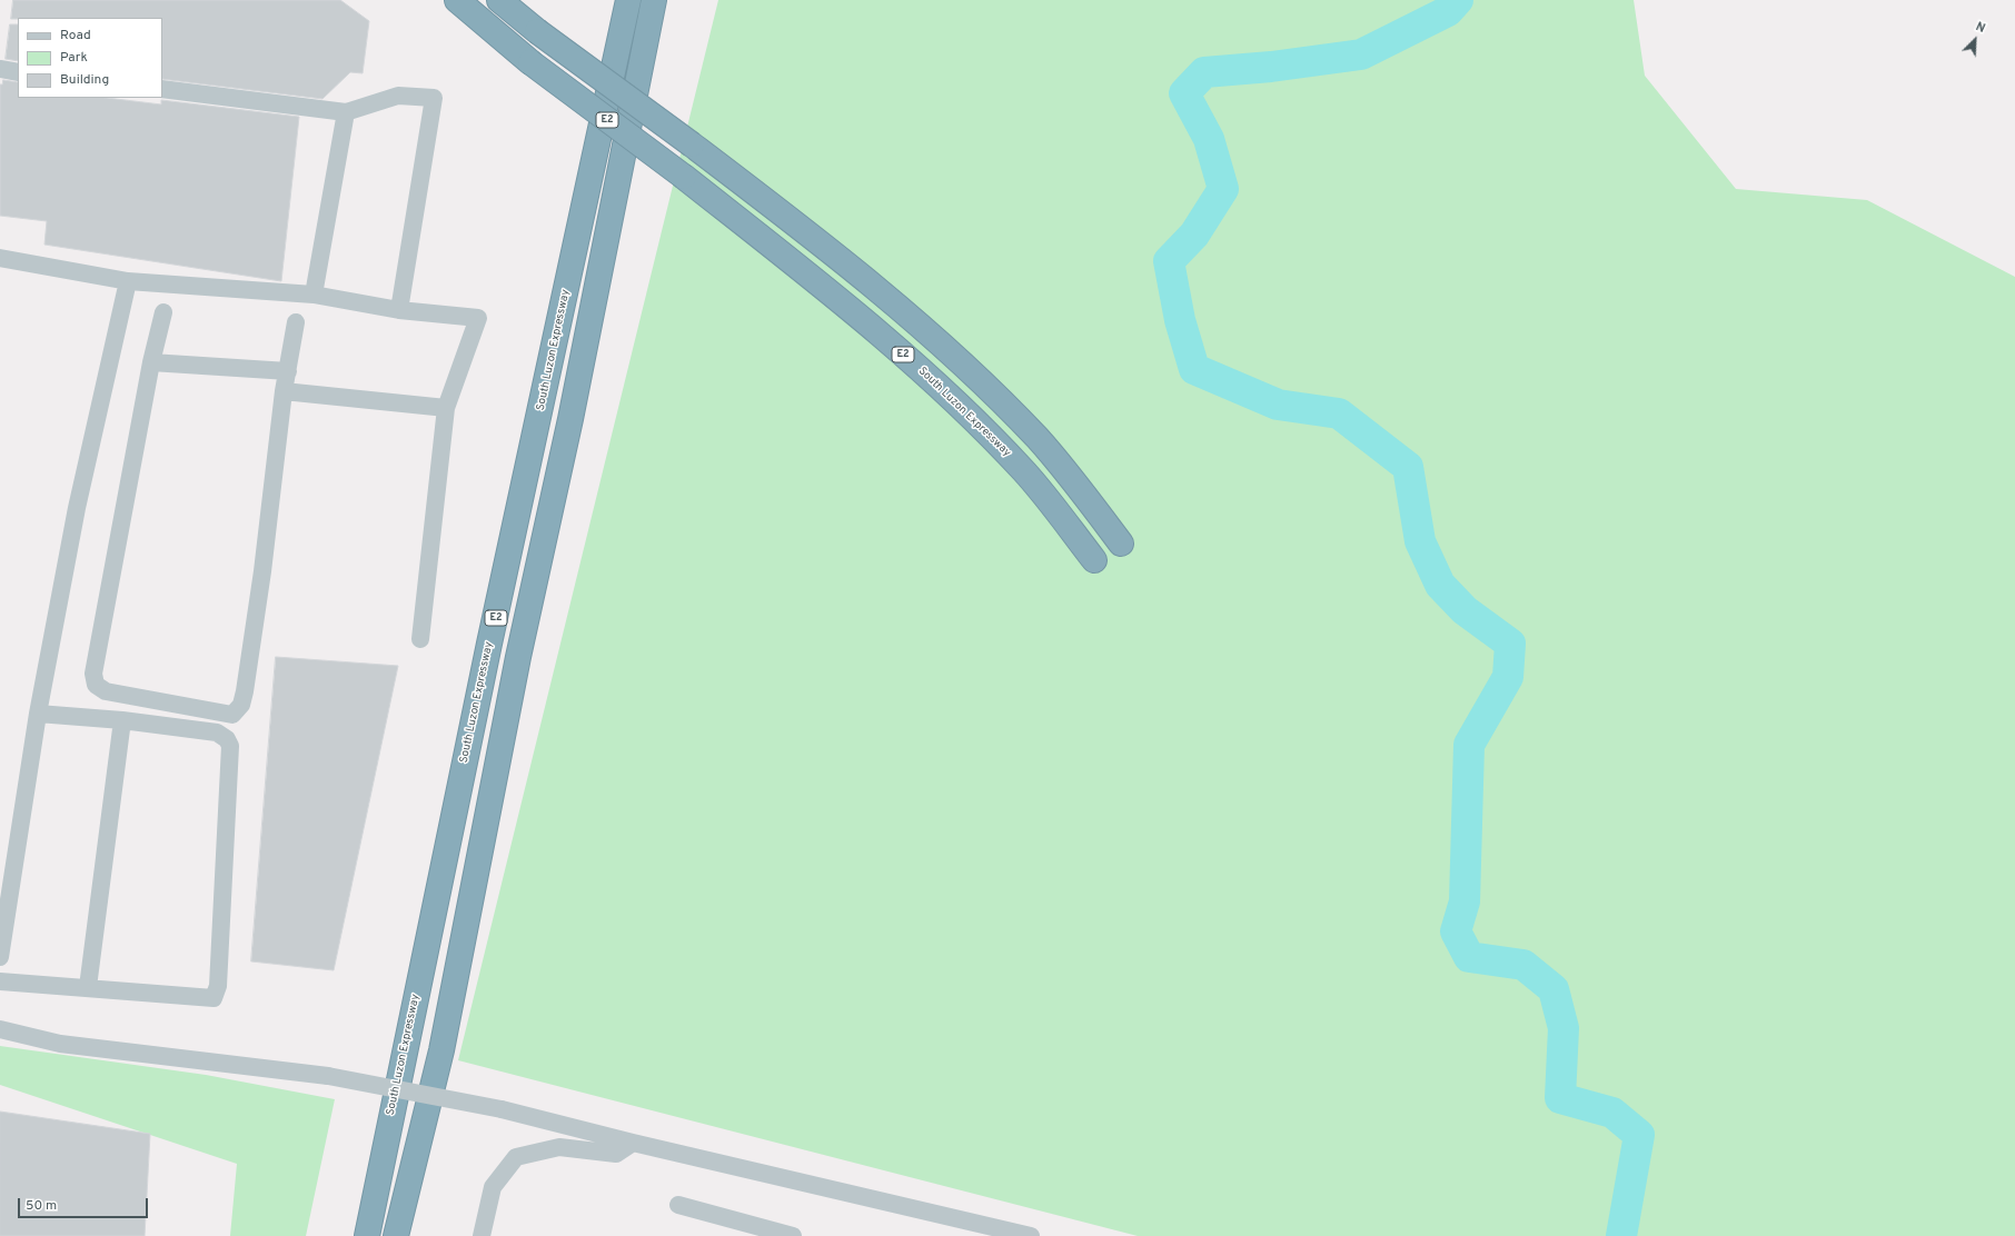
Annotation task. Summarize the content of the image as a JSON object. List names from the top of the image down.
{
  "streets": {
    "highway": ["E2", "South Luzon Expressway"]
  },
  "legend": ["Road", "Park", "Building"],
  "scale_bar": "50 m",
  "north": "top right"
}
